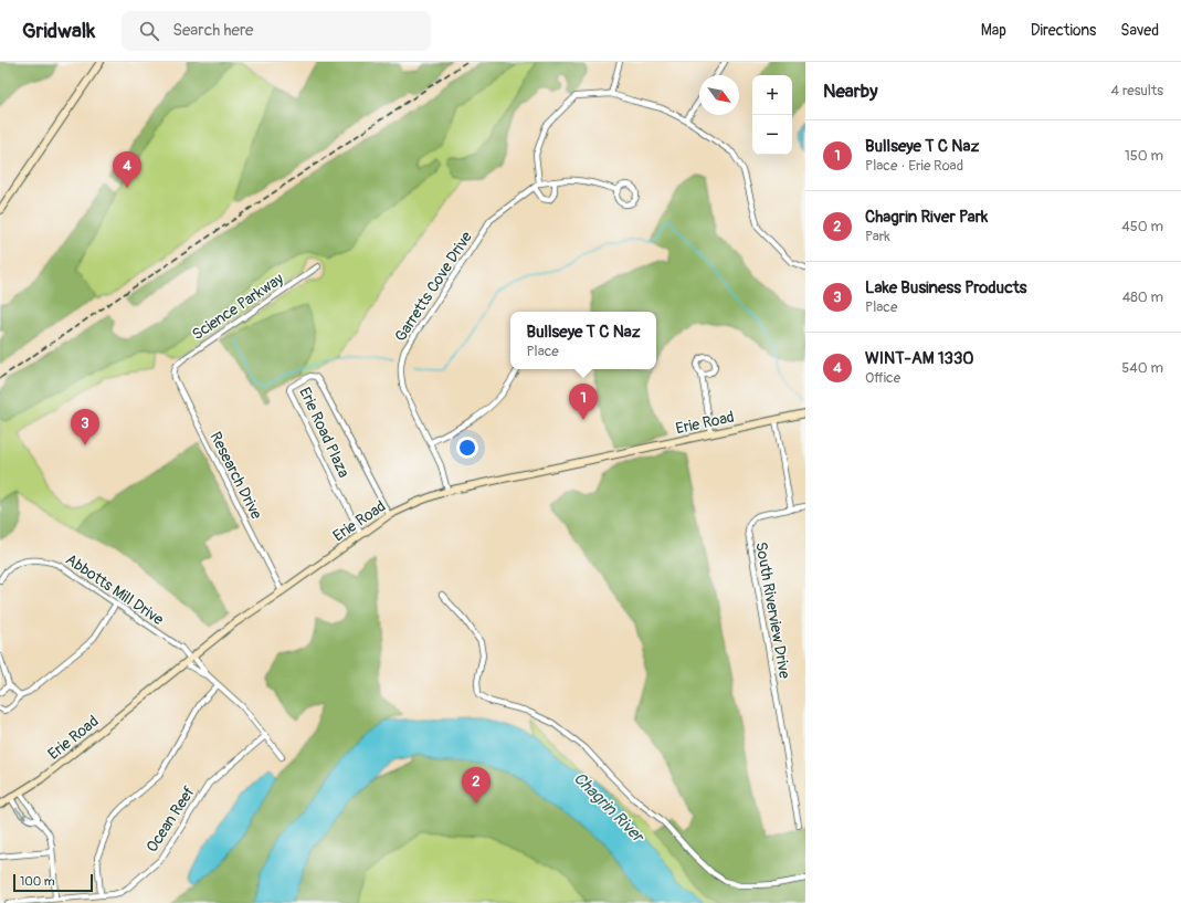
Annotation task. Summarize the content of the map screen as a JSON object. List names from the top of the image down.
{
  "streets": {
    "street": [
      "Garretts Cove Drive",
      "Science Parkway",
      "Erie Road",
      "Erie Road Plaza",
      "Research Drive",
      "Abbotts Mill Drive",
      "South Riverview Drive",
      "Ocean Reef"
    ]
  },
  "crossings": [
    ["Garretts Cove Drive", "Erie Road"],
    ["Science Parkway", "Research Drive"],
    ["Erie Road", "Erie Road Plaza"],
    ["Erie Road", "Research Drive"],
    ["Erie Road", "Abbotts Mill Drive"]
  ],
  "water": ["Chagrin River"],
  "scale_bar": "100 m",
  "north": "bottom right",
  "page": {
    "header": "Gridwalk",
    "search": "Search here",
    "nav": ["Map", "Directions", "Saved"],
    "heading": ["Nearby", "4 results"],
    "map_buttons": ["+", "−"],
    "list": [
      {
        "mark": "1",
        "name": "Bullseye T C Naz",
        "note": "Place · Erie Road",
        "value": "150 m"
      },
      {
        "mark": "2",
        "name": "Chagrin River Park",
        "note": "Park",
        "value": "450 m"
      },
      {
        "mark": "3",
        "name": "Lake Business Products",
        "note": "Place",
        "value": "480 m"
      },
      {
        "mark": "4",
        "name": "WINT-AM 1330",
        "note": "Office",
        "value": "540 m"
      }
    ],
    "pins": [
      "4",
      "1",
      "3",
      "2"
    ],
    "popup": ["Bullseye T C Naz", "Place"],
    "scale": "100 m"
  }
}
